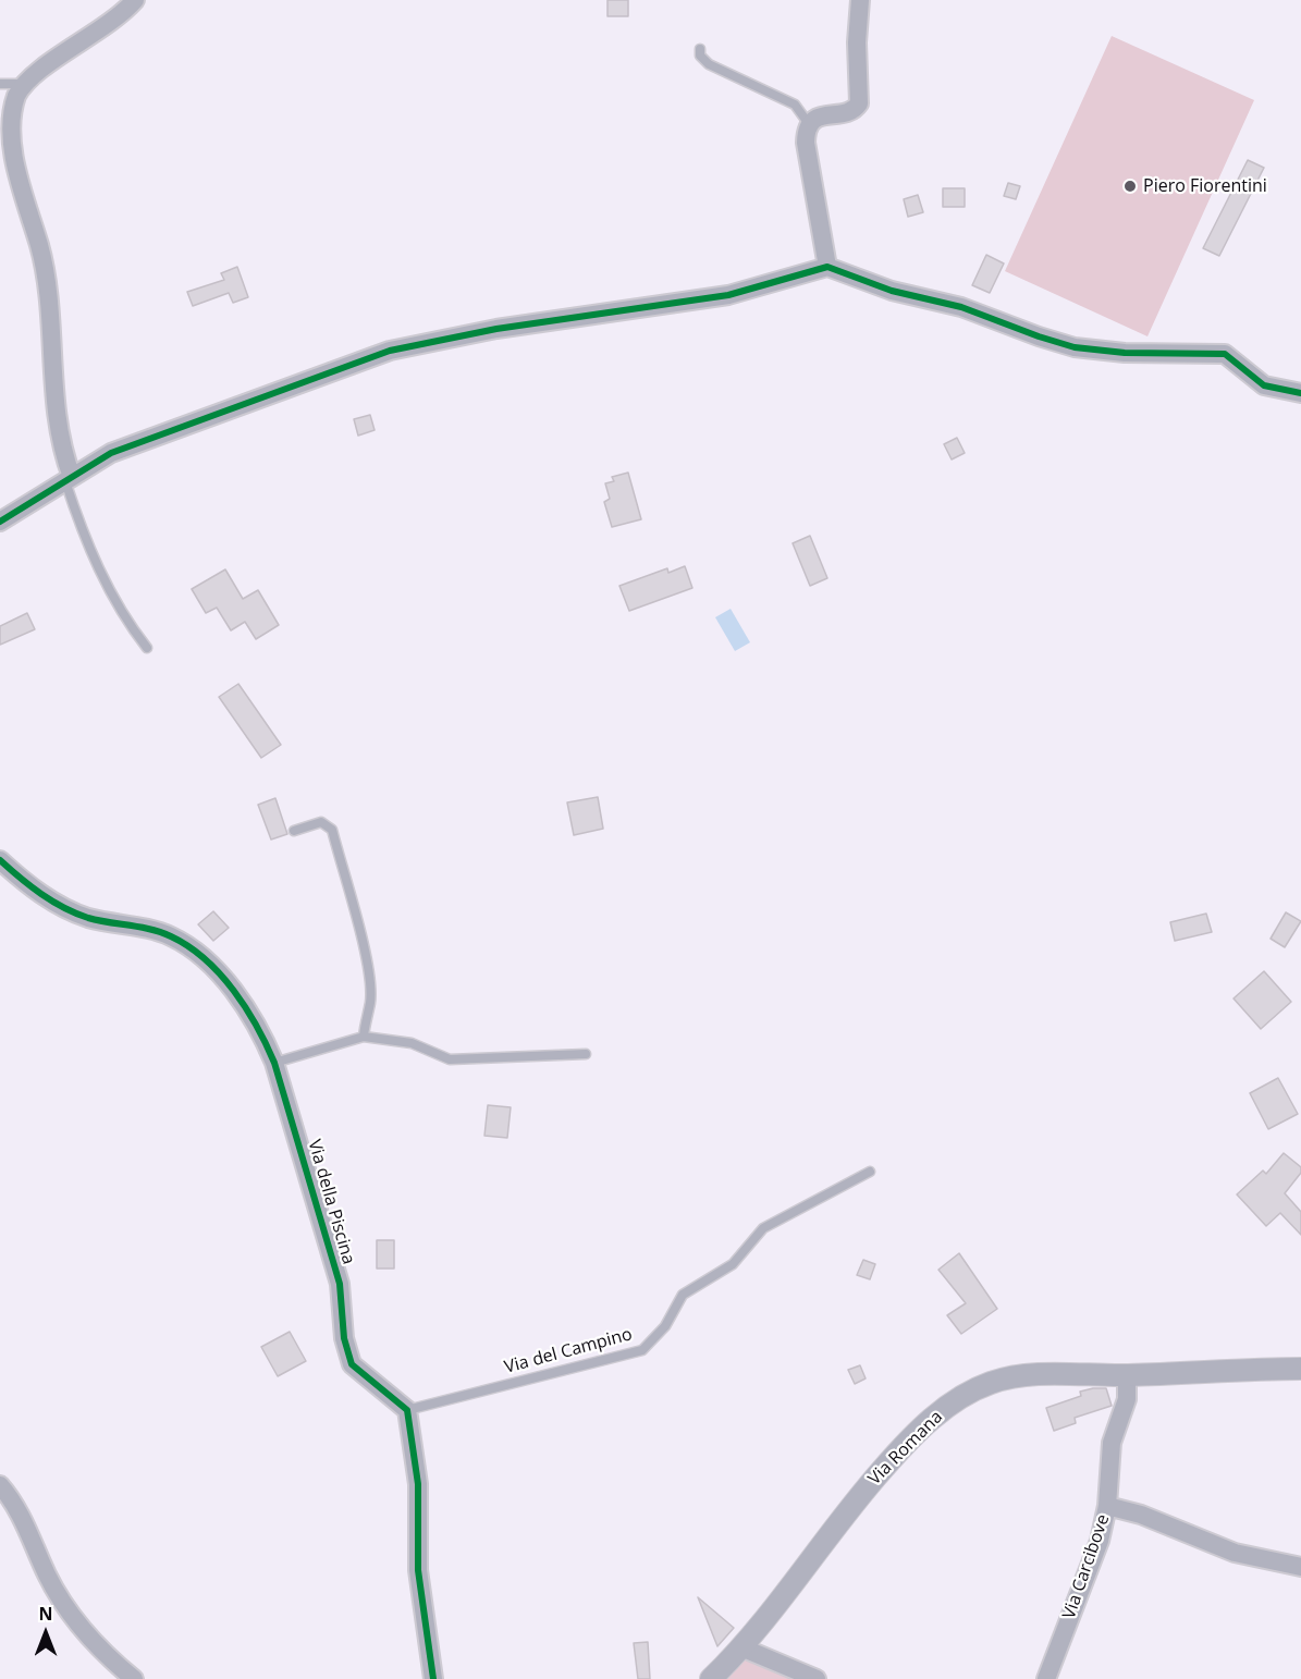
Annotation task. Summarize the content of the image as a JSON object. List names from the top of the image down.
{
  "streets": {
    "street": ["Via della Piscina", "Via Romana", "Via Carcibove"],
    "lane": ["Via del Campino"]
  },
  "crossings": [
    ["Via della Piscina", "Via del Campino"],
    ["Via Romana", "Via Carcibove"]
  ],
  "places": ["Piero Fiorentini"],
  "north": "top"
}
